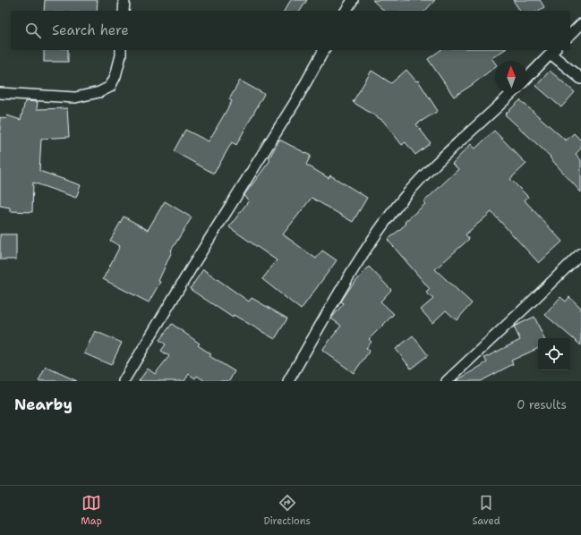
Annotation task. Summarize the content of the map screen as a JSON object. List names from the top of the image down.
{
  "north": "top",
  "page": {
    "search": "Search here",
    "heading": ["Nearby", "0 results"],
    "nav": ["Map", "Directions", "Saved"]
  }
}
